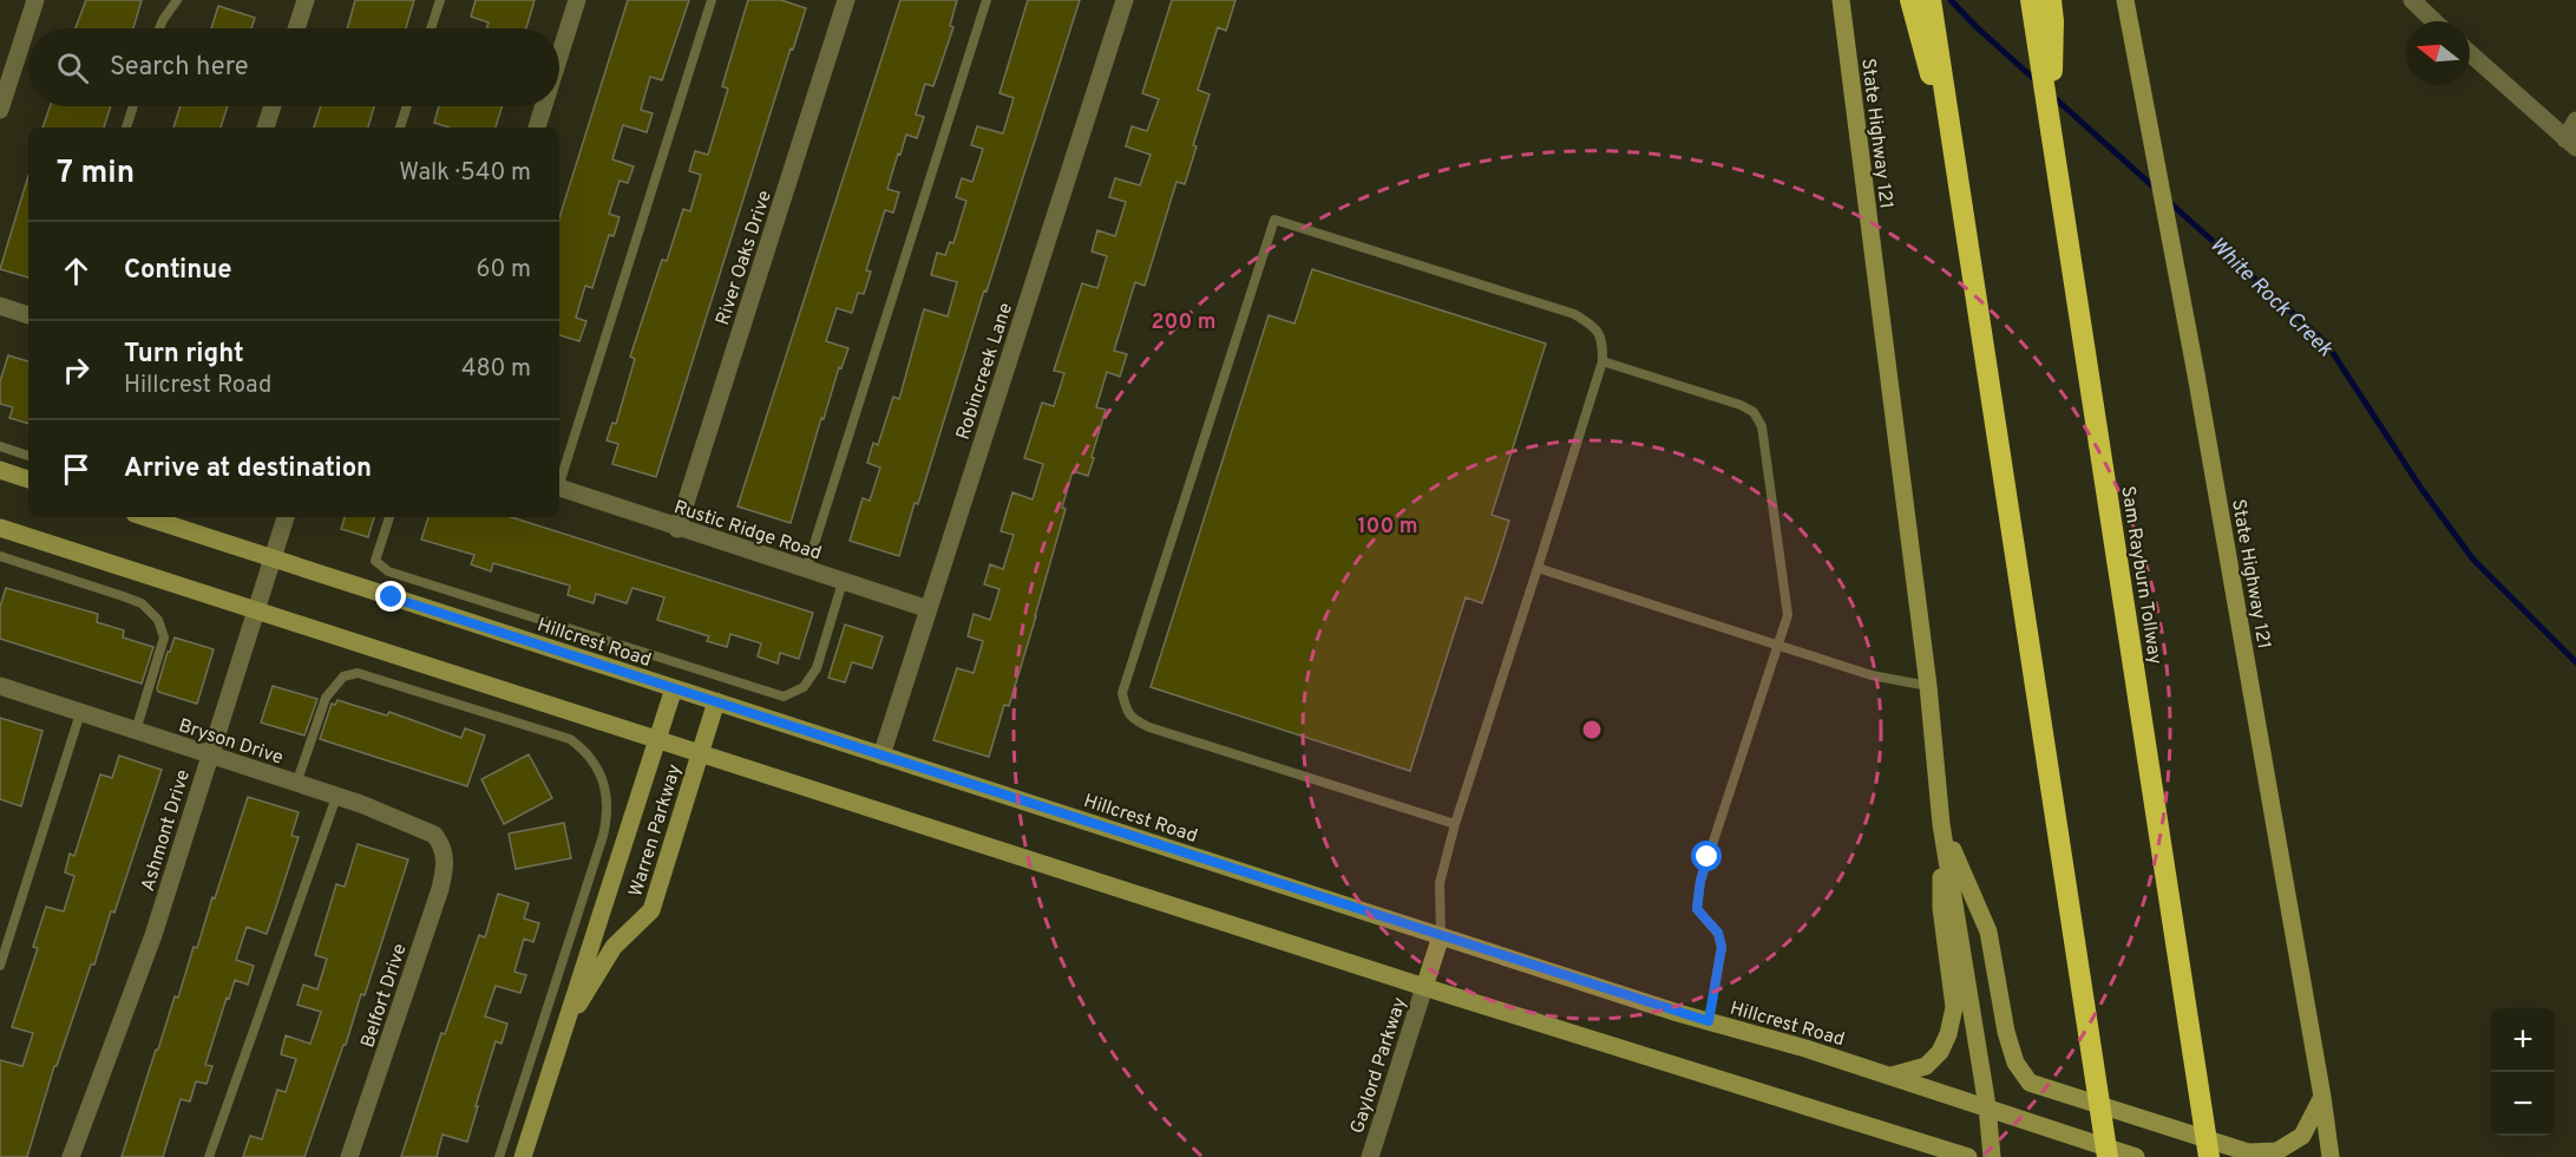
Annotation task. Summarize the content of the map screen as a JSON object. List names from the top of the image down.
{
  "streets": {
    "highway": ["Sam Rayburn Tollway"],
    "main road": ["State Highway 121", "Hillcrest Road", "Warren Parkway"],
    "street": [
      "River Oaks Drive",
      "Robincreek Lane",
      "Rustic Ridge Road",
      "Bryson Drive",
      "Ashmont Drive",
      "Belfort Drive",
      "Gaylord Parkway"
    ]
  },
  "crossings": [
    ["State Highway 121", "Hillcrest Road"],
    ["River Oaks Drive", "Rustic Ridge Road"],
    ["Robincreek Lane", "Rustic Ridge Road"],
    ["Robincreek Lane", "Hillcrest Road"],
    ["Hillcrest Road", "Ashmont Drive"],
    ["Hillcrest Road", "Warren Parkway"],
    ["Bryson Drive", "Ashmont Drive"],
    ["Bryson Drive", "Belfort Drive"]
  ],
  "water": ["White Rock Creek"],
  "north": "left",
  "page": {
    "search": "Search here",
    "heading": ["7 min", "Walk · 540 m"],
    "list": [
      ["Continue", "60 m"],
      ["Turn right", "Hillcrest Road", "480 m"],
      "Arrive at destination"
    ],
    "map_buttons": ["+", "−"]
  },
  "rings": ["200 m", "100 m"]
}
